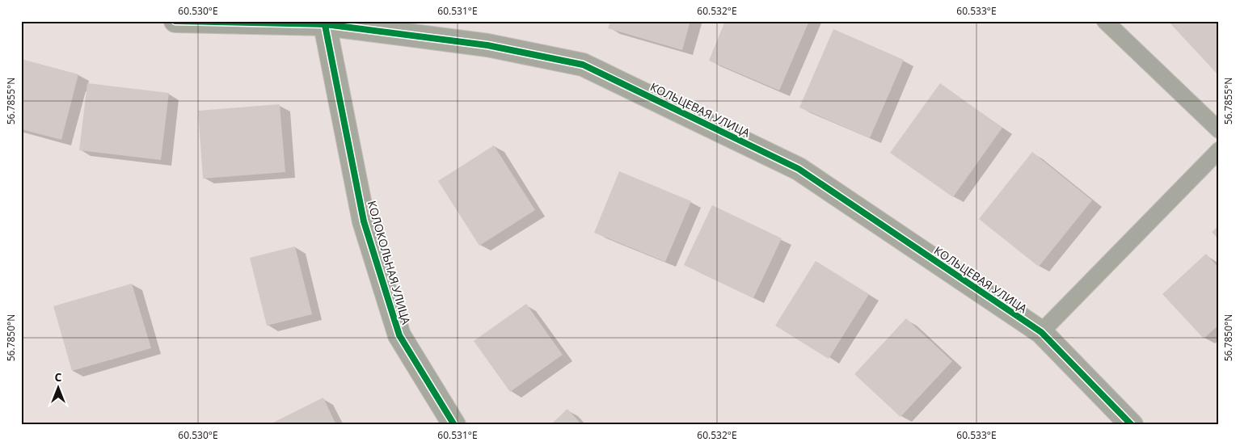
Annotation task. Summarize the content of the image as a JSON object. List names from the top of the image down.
{
  "streets": {
    "street": ["КОЛЬЦЕВАЯ УЛИЦА", "КОЛОКОЛЬНАЯ УЛИЦА"]
  },
  "crossings": [
    ["КОЛЬЦЕВАЯ УЛИЦА", "КОЛОКОЛЬНАЯ УЛИЦА"]
  ],
  "north": "top",
  "coordinates": [
    "60.530°E",
    "60.531°E",
    "60.532°E",
    "60.533°E",
    "56.7855°N",
    "56.7850°N"
  ]
}
